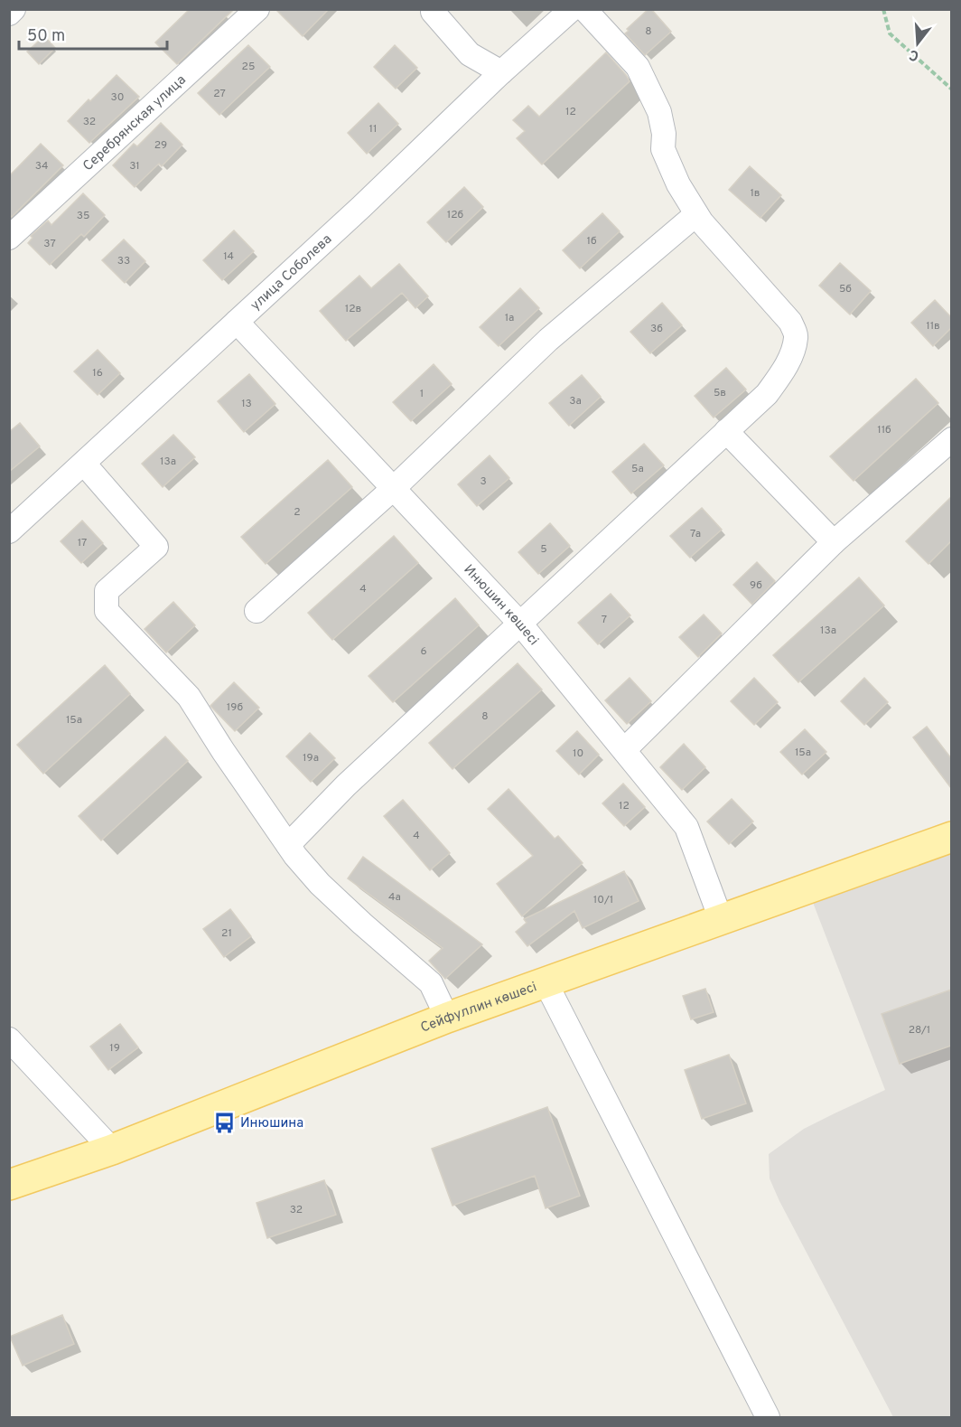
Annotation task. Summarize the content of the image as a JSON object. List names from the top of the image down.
{
  "streets": {
    "main road": ["Сейфуллин көшесі"],
    "street": ["Серебрянская улица", "улица Соболева", "Инюшин көшесі"]
  },
  "crossings": [
    ["улица Соболева", "Инюшин көшесі"],
    ["Инюшин көшесі", "Сейфуллин көшесі"]
  ],
  "places": {
    "bus stop": ["Инюшина"]
  },
  "house_numbers": [
    "8",
    "25",
    "27",
    "30",
    "12",
    "32",
    "11",
    "29",
    "34",
    "31",
    "1в",
    "12б",
    "35",
    "1б",
    "37",
    "14",
    "33",
    "5б",
    "12в",
    "1а",
    "11в",
    "3б",
    "16",
    "5в",
    "1",
    "3а",
    "13",
    "11б",
    "13а",
    "5а",
    "3",
    "2",
    "7а",
    "17",
    "5",
    "9б",
    "4",
    "7",
    "13а",
    "6",
    "19б",
    "8",
    "15а",
    "15а",
    "10",
    "19а",
    "12",
    "4",
    "4а",
    "10/1",
    "21",
    "28/1",
    "19",
    "32"
  ],
  "scale_bar": "50 m",
  "north": "bottom"
}
